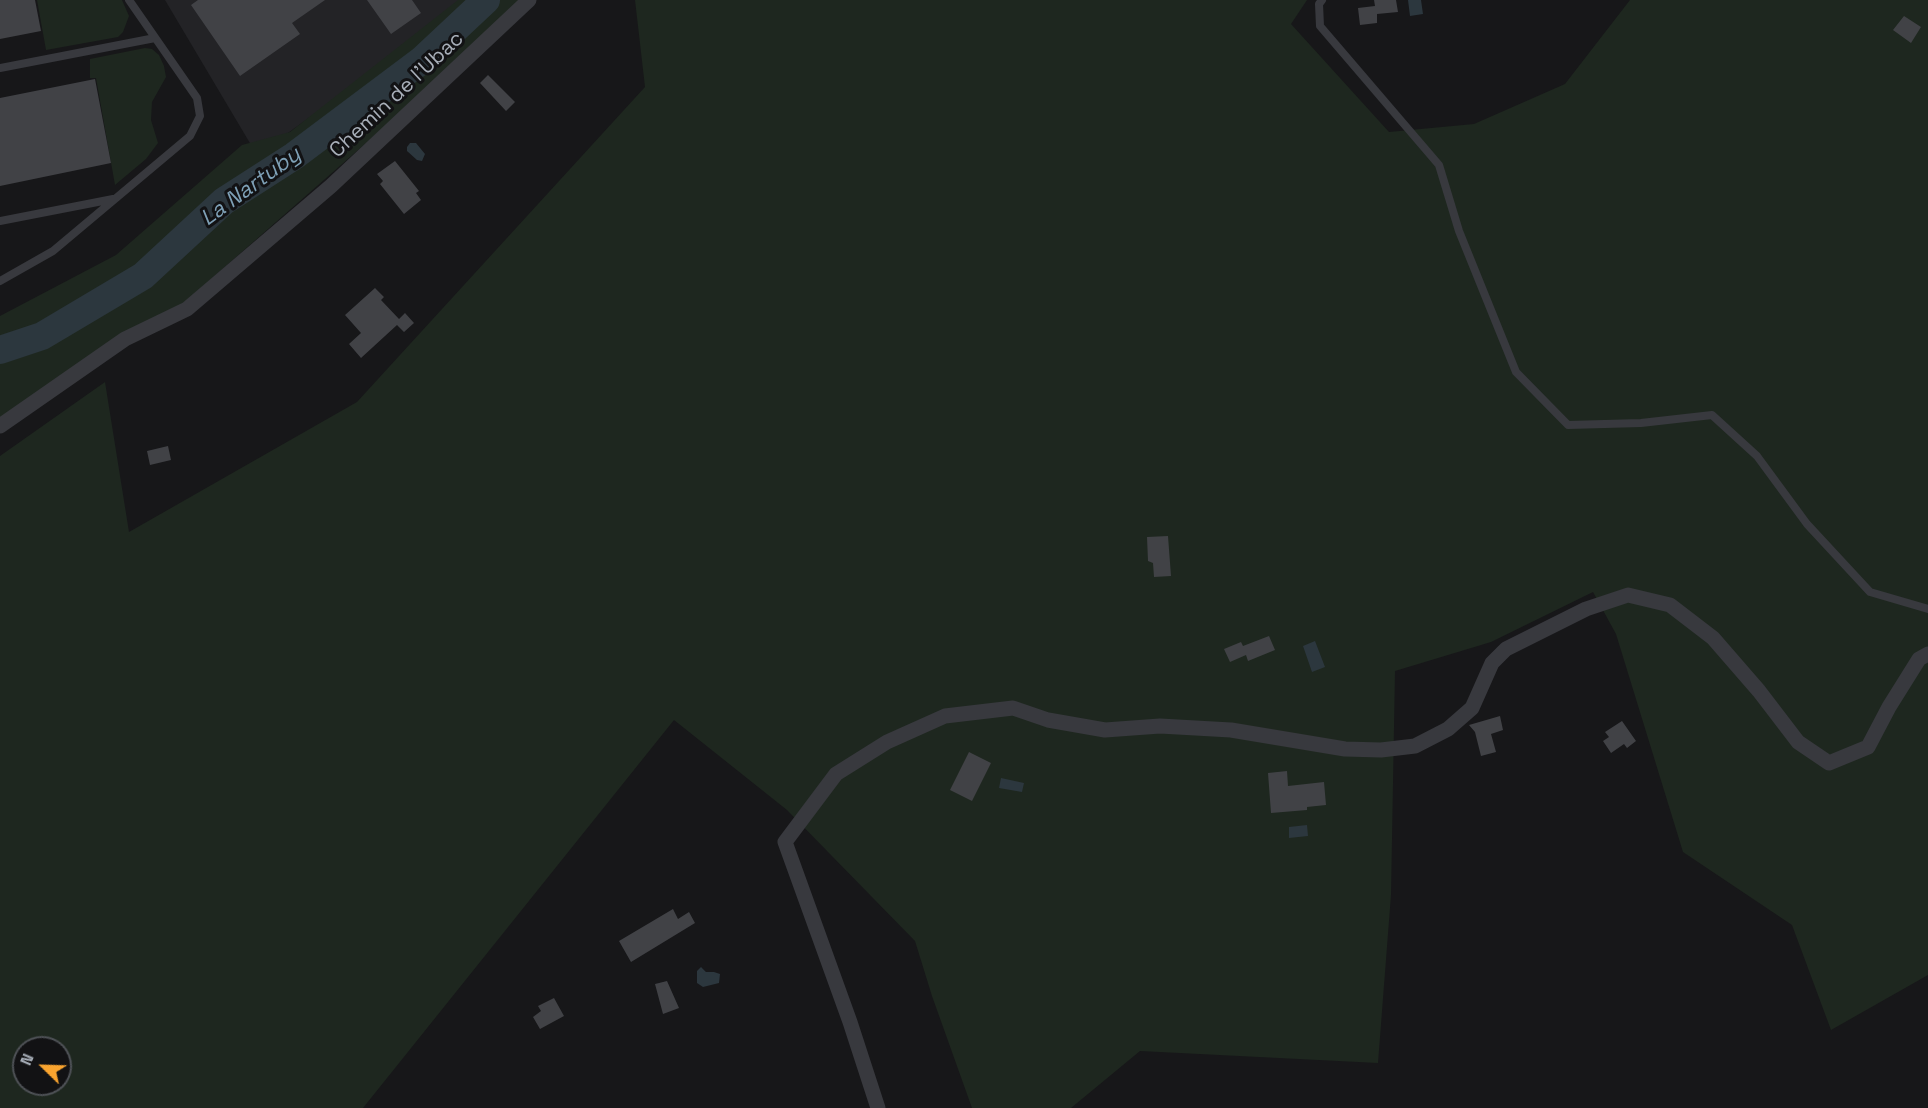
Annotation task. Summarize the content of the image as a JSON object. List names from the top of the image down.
{
  "streets": {
    "street": ["Chemin de l'Ubac"]
  },
  "water": ["La Nartuby"],
  "north": "top left"
}
